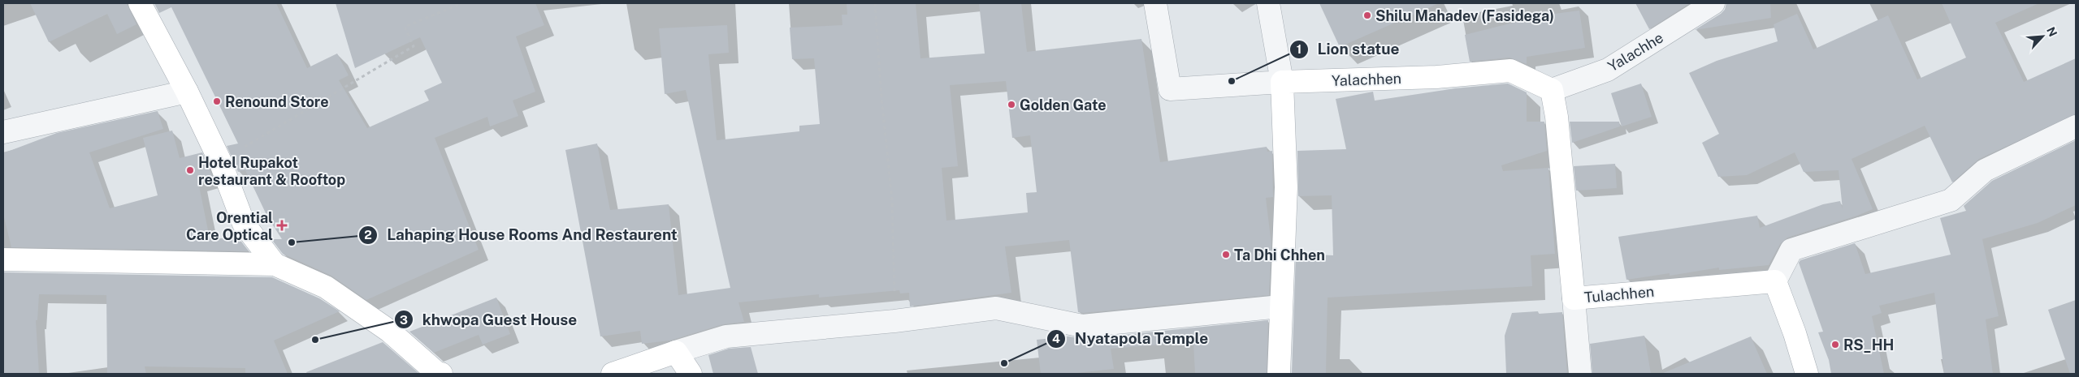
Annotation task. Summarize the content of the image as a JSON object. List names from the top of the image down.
{
  "streets": {
    "main road": ["Yalachhen", "Tulachhen"],
    "street": ["Yalachhe"]
  },
  "crossings": [
    ["Yalachhe", "Yalachhen"],
    ["Yalachhe", "Tulachhen"],
    ["Yalachhen", "Tulachhen"]
  ],
  "places": {
    "other": [
      "Shilu Mahadev (Fasidega)",
      "Lion statue",
      "Renound Store",
      "Golden Gate",
      "Hotel Rupakot restaurant & Rooftop",
      "Lahaping House Rooms And Restaurent",
      "Ta Dhi Chhen",
      "khwopa Guest House",
      "RS_HH",
      "Nyatapola Temple"
    ],
    "health": ["Orential Care Optical"]
  },
  "north": "top right"
}
